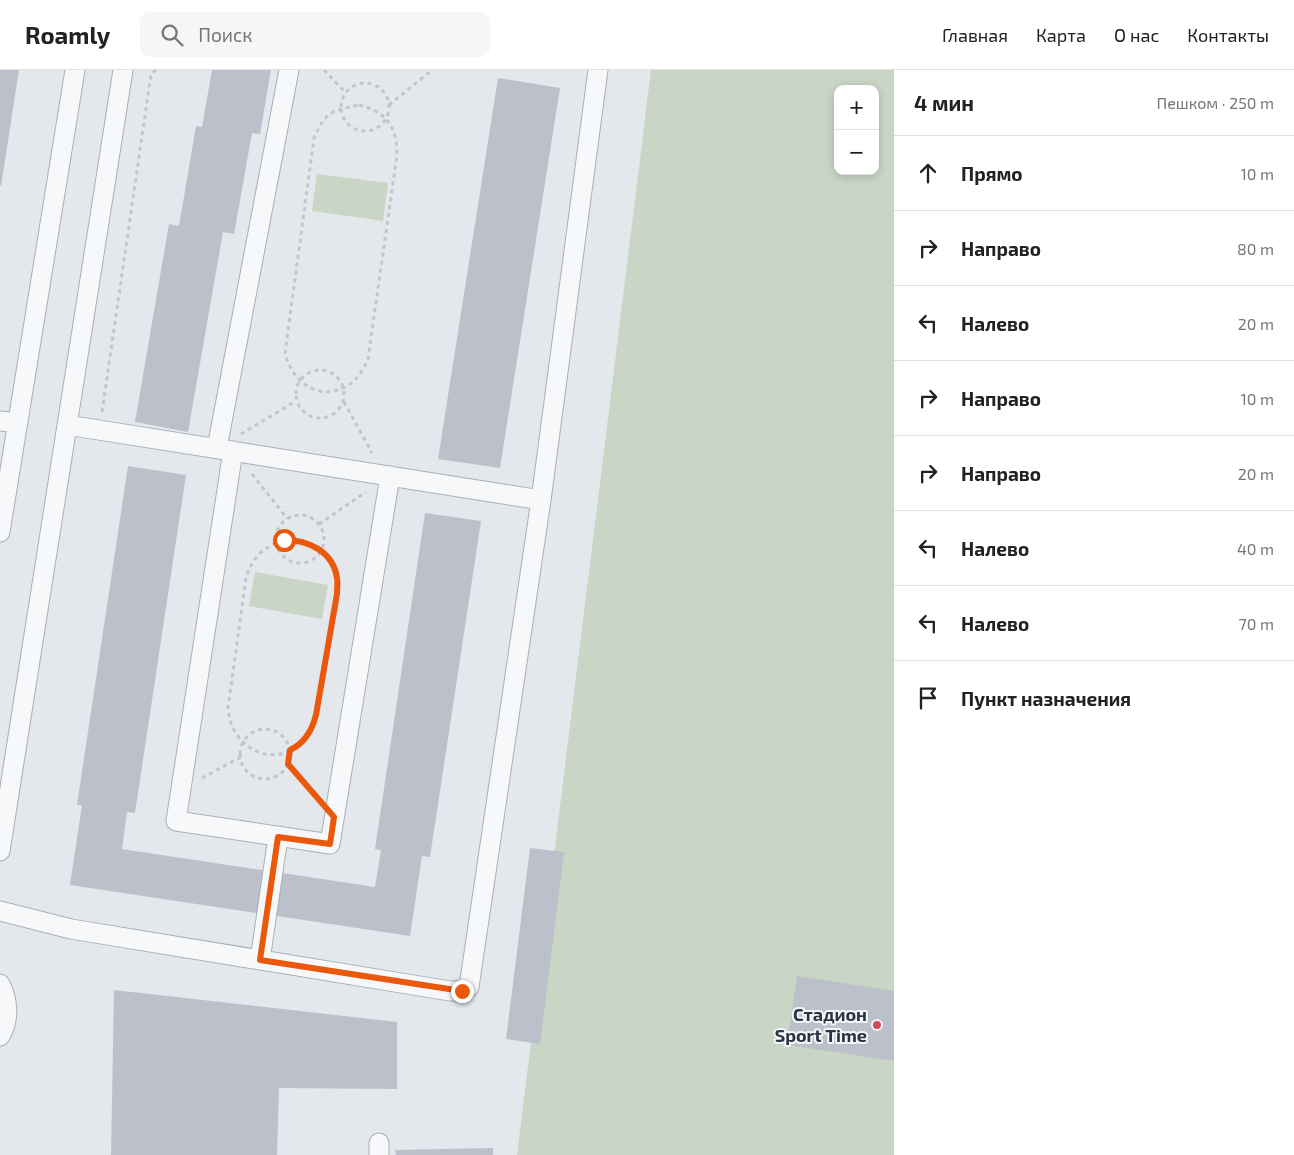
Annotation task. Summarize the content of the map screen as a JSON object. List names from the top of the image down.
{
  "places": ["Стадион Sport Time"],
  "page": {
    "header": "Roamly",
    "search": "Поиск",
    "nav": [
      "Главная",
      "Карта",
      "О нас",
      "Контакты"
    ],
    "heading": ["4 мин", "Пешком · 250 m"],
    "map_buttons": ["+", "−"],
    "list": [
      ["Прямо", "10 m"],
      ["Направо", "80 m"],
      ["Налево", "20 m"],
      ["Направо", "10 m"],
      ["Направо", "20 m"],
      ["Налево", "40 m"],
      ["Налево", "70 m"],
      "Пункт назначения"
    ]
  }
}
